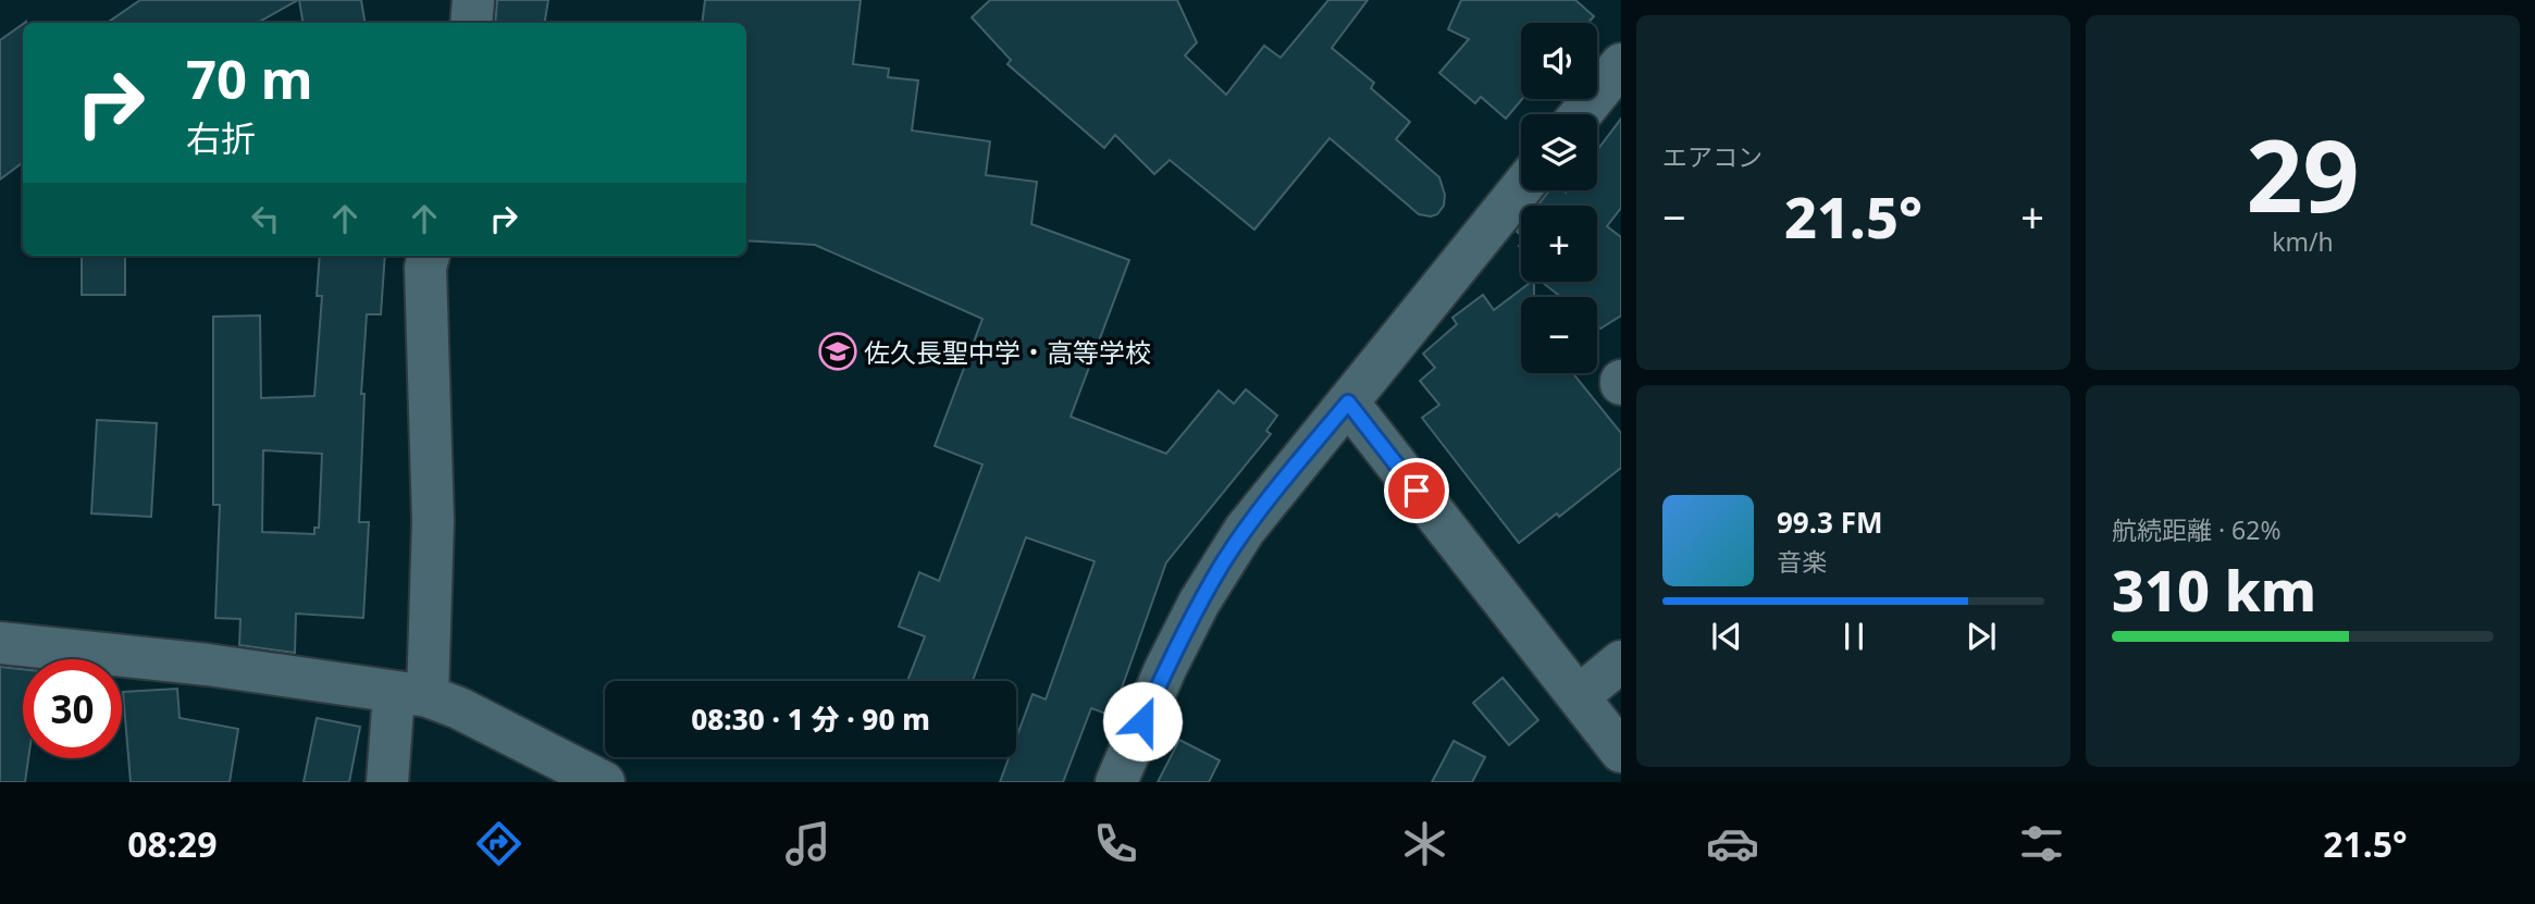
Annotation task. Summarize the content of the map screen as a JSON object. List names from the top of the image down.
{
  "places": {
    "school or university": ["佐久長聖中学・高等学校"]
  },
  "page": {
    "tile": [
      "エアコン",
      ["29", "km/h"],
      ["航続距離 · 62%", "310 km"]
    ],
    "map_buttons": ["+", "−"],
    "turn": ["70 m", "右折"],
    "heat": ["−", "21.5°", "+"],
    "song": ["99.3 FM", "音楽"],
    "limit": "30",
    "trip": "08:30 · 1 分 · 90 m",
    "tabs": ["08:29", "21.5°"]
  }
}
